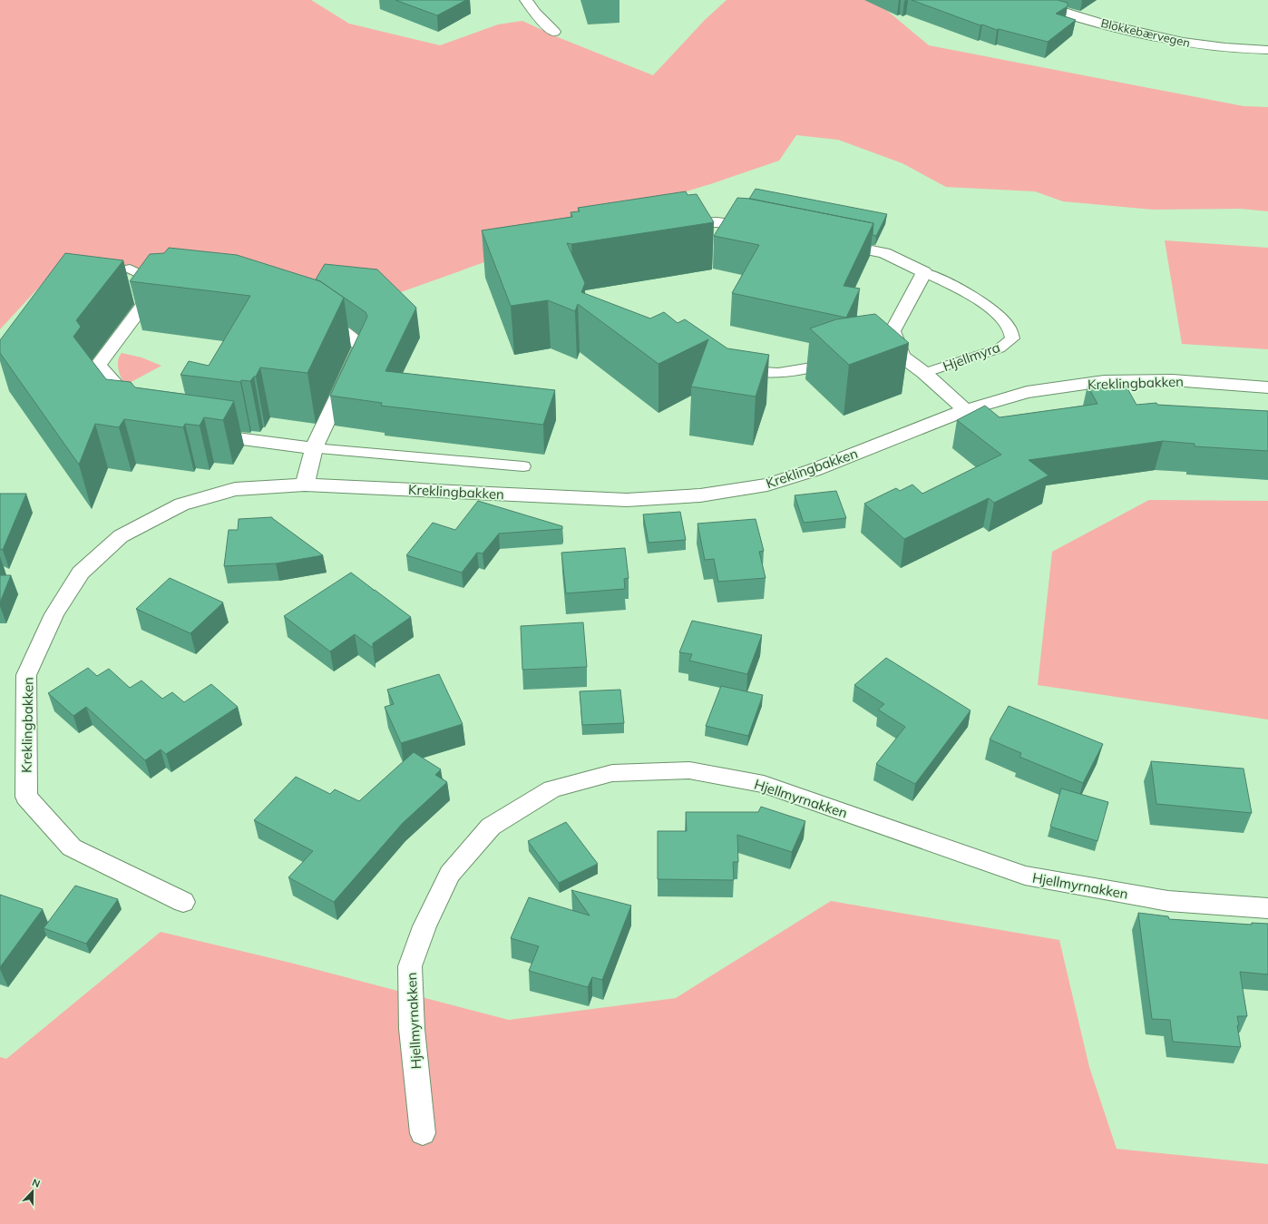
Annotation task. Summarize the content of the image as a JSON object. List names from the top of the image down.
{
  "streets": {
    "street": [
      "Blokkebærvegen",
      "Hjellmyra",
      "Kreklingbakken",
      "Hjellmyrnakken"
    ]
  },
  "crossings": [
    ["Hjellmyra", "Kreklingbakken"]
  ],
  "north": "top"
}
